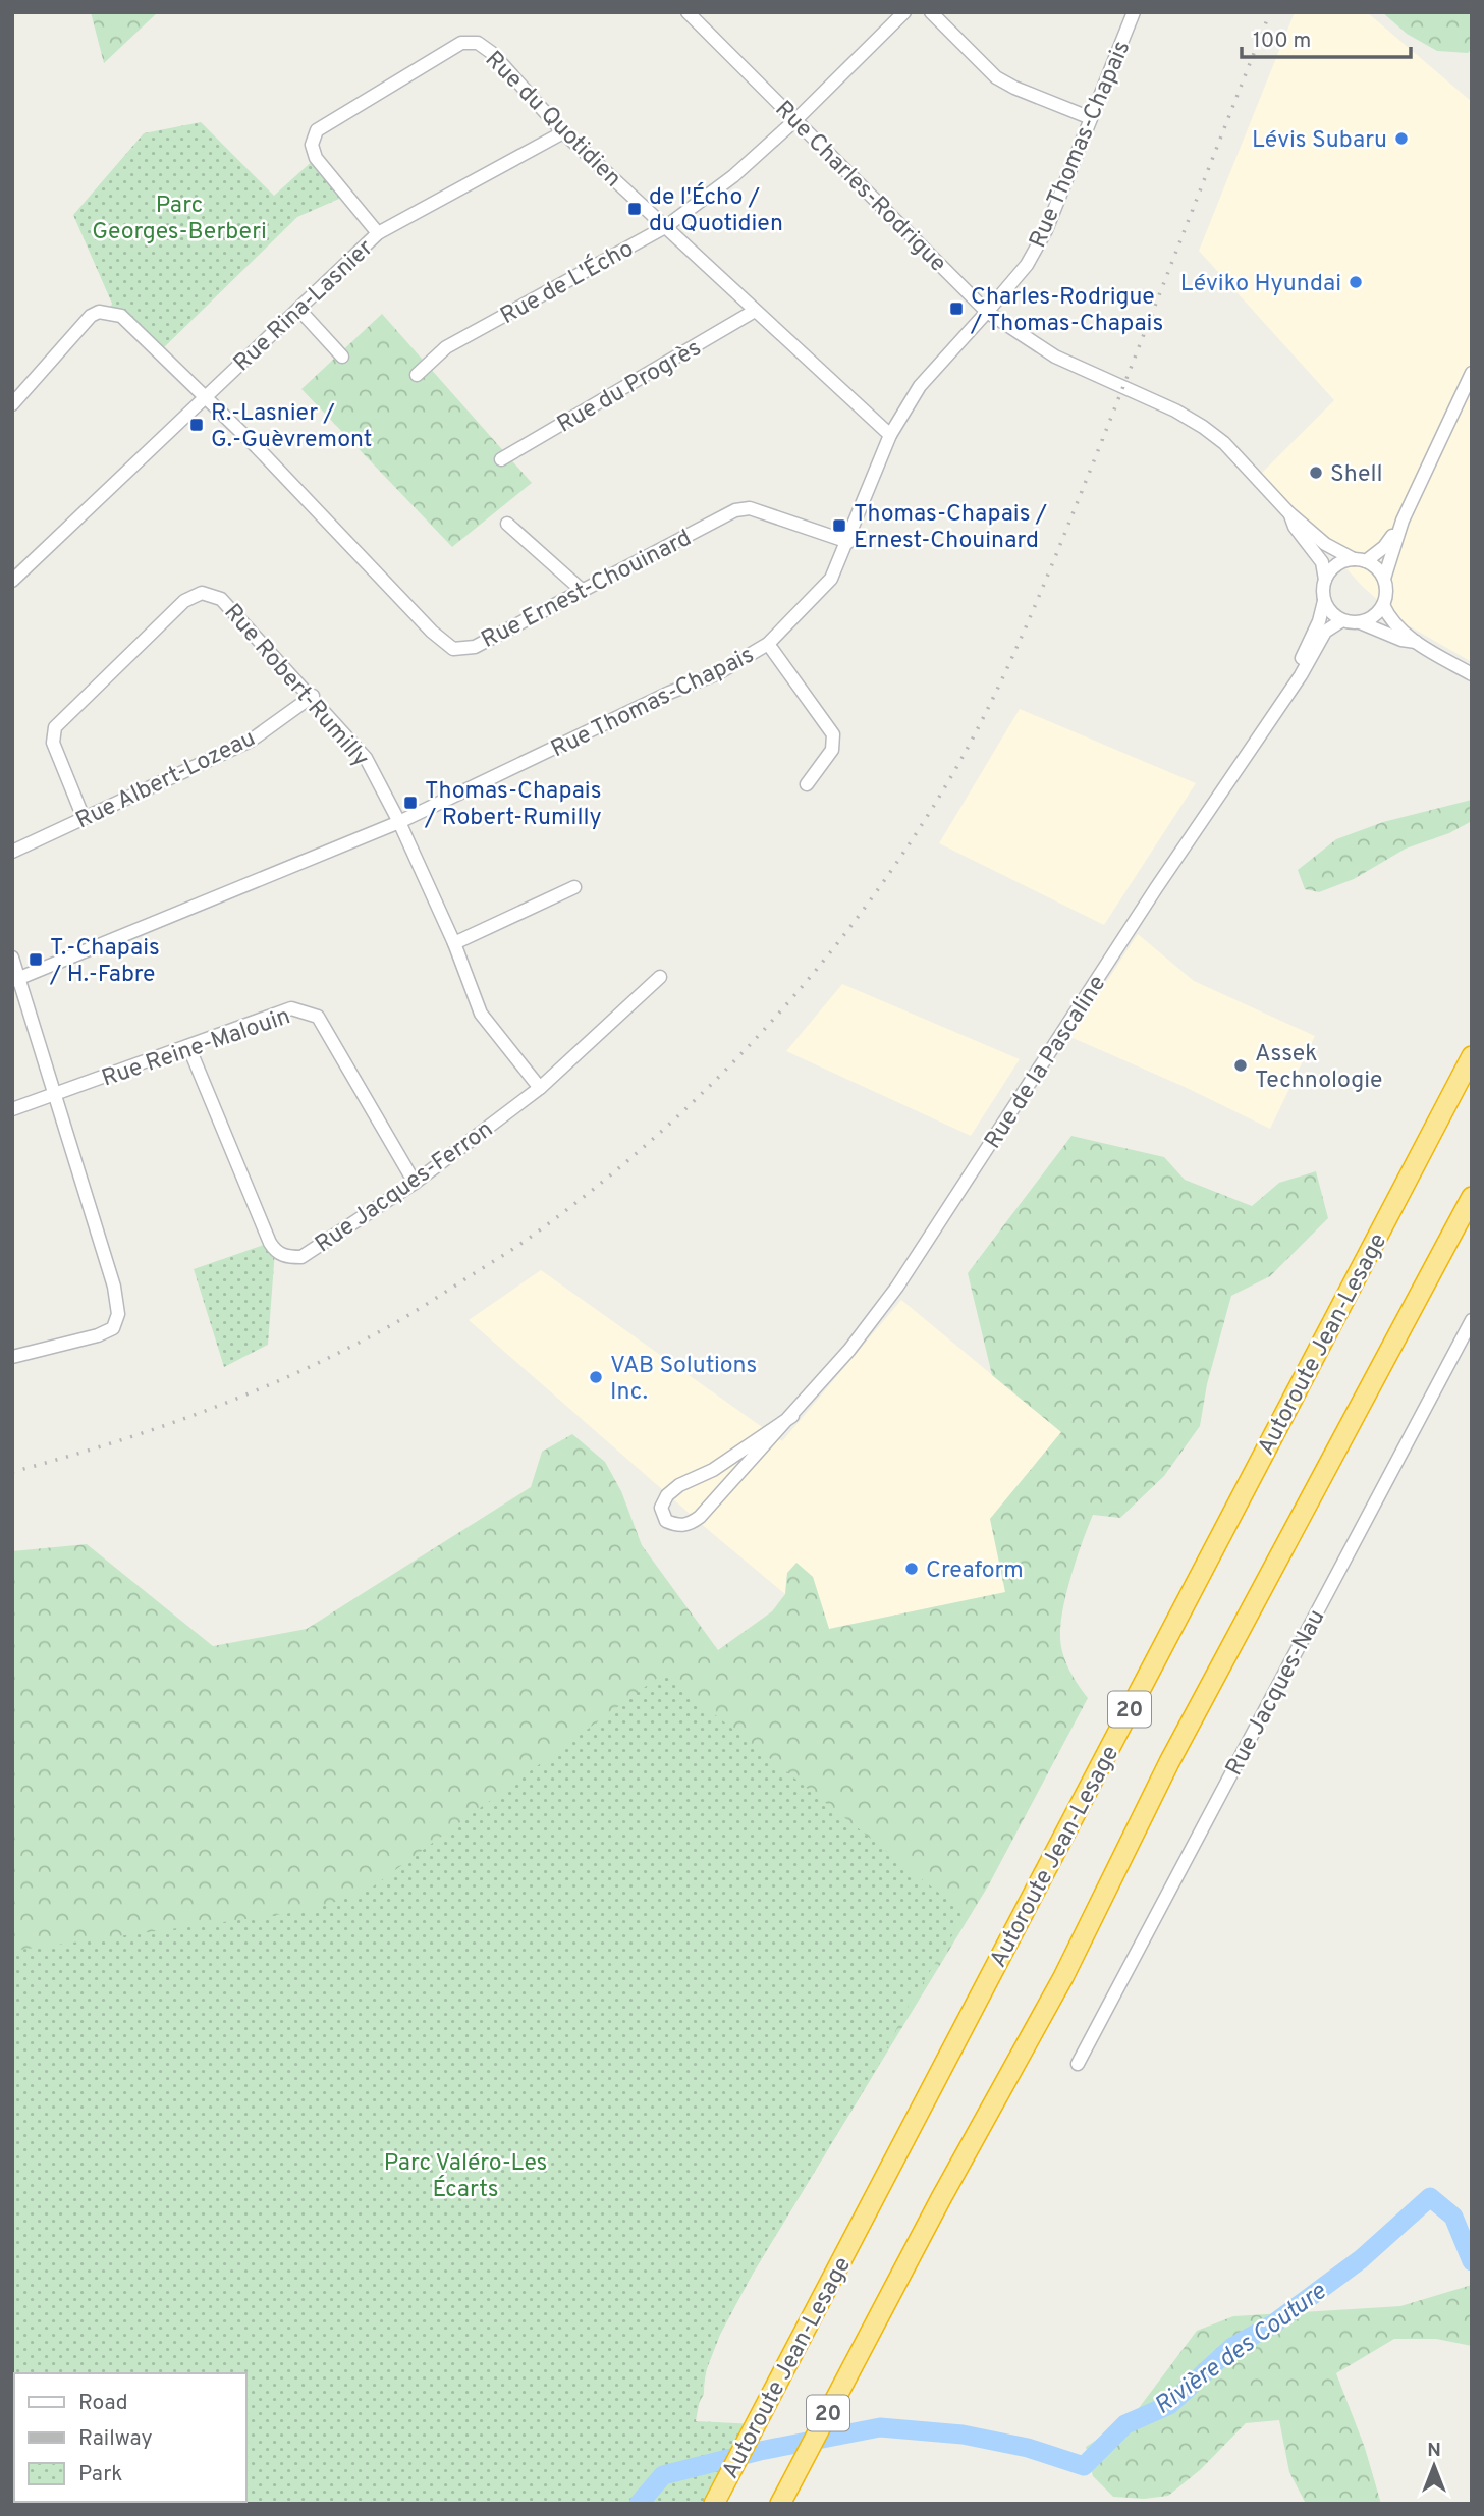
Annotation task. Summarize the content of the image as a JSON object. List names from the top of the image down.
{
  "streets": {
    "highway": ["Autoroute Jean-Lesage", "20"],
    "street": [
      "Rue du Quotidien",
      "Rue Thomas-Chapais",
      "Rue Charles-Rodrigue",
      "Rue de L'Écho",
      "Rue Rina-Lasnier",
      "Rue du Progrès",
      "Rue Ernest-Chouinard",
      "Rue Robert-Rumilly",
      "Rue Albert-Lozeau",
      "Rue Reine-Malouin",
      "Rue de la Pascaline",
      "Rue Jacques-Ferron",
      "Rue Jacques-Nau"
    ]
  },
  "crossings": [
    ["Rue du Quotidien", "Rue Thomas-Chapais"],
    ["Rue du Quotidien", "Rue de L'Écho"],
    ["Rue du Quotidien", "Rue Rina-Lasnier"],
    ["Rue du Quotidien", "Rue du Progrès"],
    ["Rue Thomas-Chapais", "Rue Charles-Rodrigue"],
    ["Rue Thomas-Chapais", "Rue Ernest-Chouinard"],
    ["Rue Thomas-Chapais", "Rue Robert-Rumilly"],
    ["Rue Charles-Rodrigue", "Rue de L'Écho"],
    ["Rue Charles-Rodrigue", "Rue de la Pascaline"],
    ["Rue Rina-Lasnier", "Rue Ernest-Chouinard"],
    ["Rue Robert-Rumilly", "Rue Albert-Lozeau"],
    ["Rue Robert-Rumilly", "Rue Jacques-Ferron"],
    ["Rue Reine-Malouin", "Rue Jacques-Ferron"]
  ],
  "water": ["Rivière des Couture"],
  "parks": ["Parc Georges-Berberi", "Parc Valéro-Les Écarts"],
  "places": {
    "other": [
      "Lévis Subaru",
      "Léviko Hyundai",
      "Shell",
      "Assek Technologie",
      "VAB Solutions Inc.",
      "Creaform"
    ],
    "transit": [
      "de l'Écho / du Quotidien",
      "Charles-Rodrigue / Thomas-Chapais",
      "R.-Lasnier / G.-Guèvremont",
      "Thomas-Chapais / Ernest-Chouinard",
      "Thomas-Chapais / Robert-Rumilly",
      "T.-Chapais / H.-Fabre"
    ]
  },
  "legend": ["Road", "Railway", "Park"],
  "scale_bar": "100 m",
  "north": "top"
}
